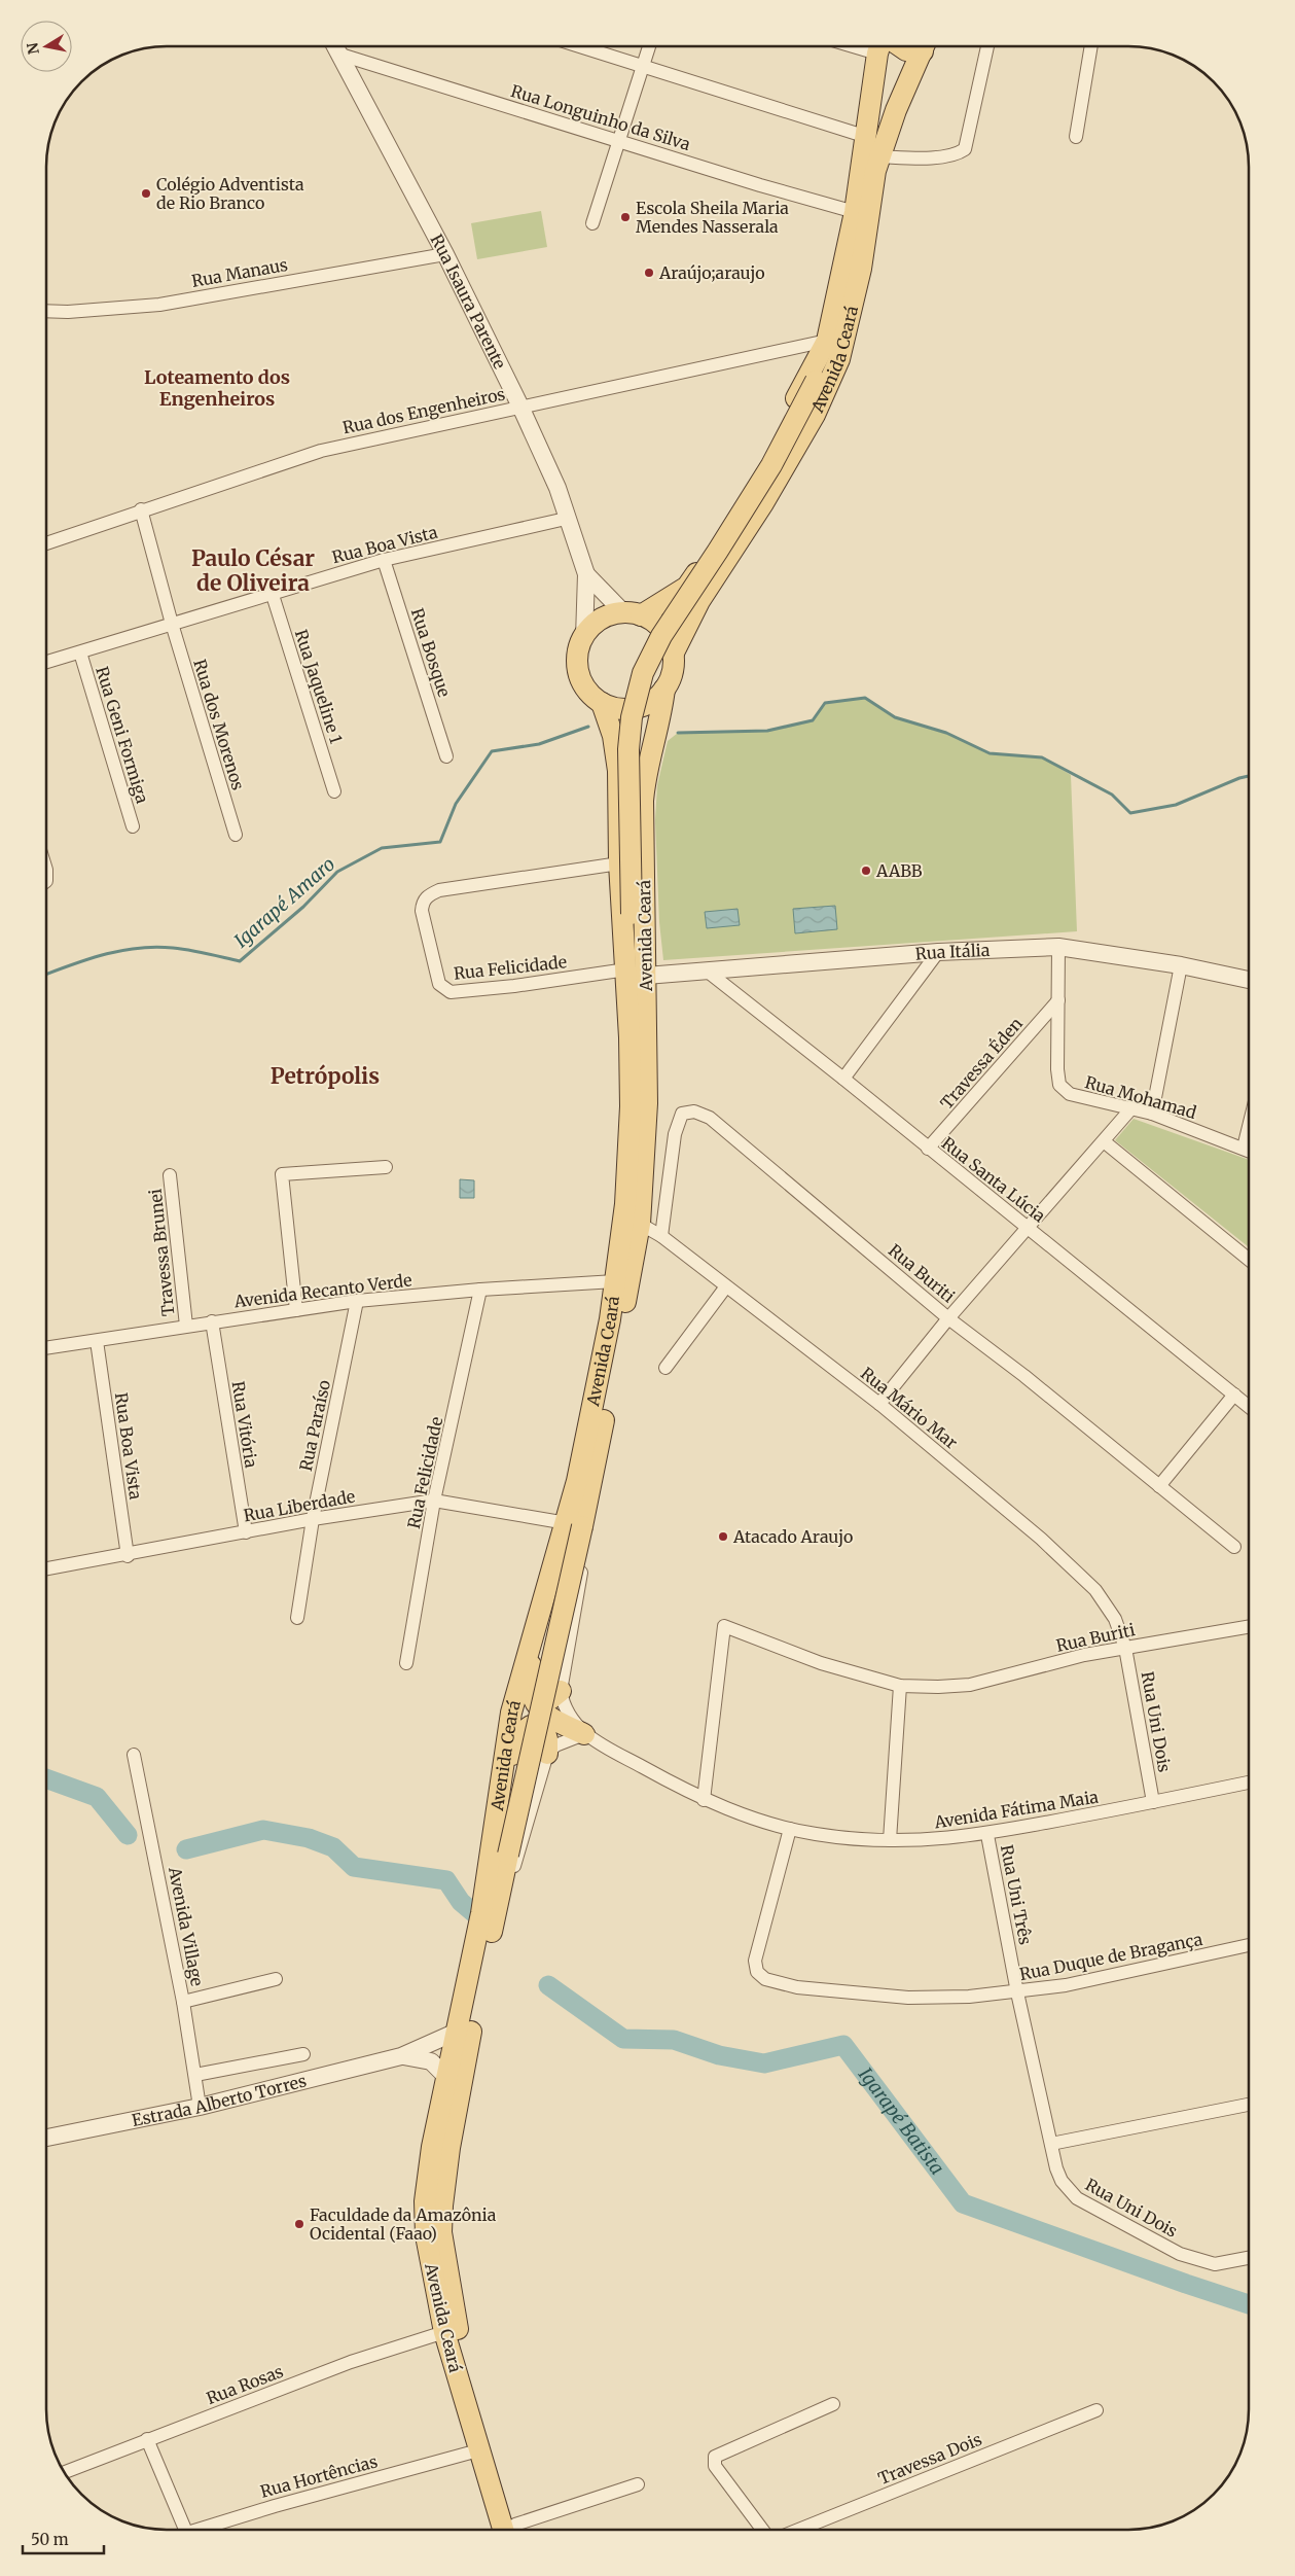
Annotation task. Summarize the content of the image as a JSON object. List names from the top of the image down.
{
  "streets": {
    "main road": ["Avenida Ceará"],
    "street": [
      "Rua Longuinho da Silva",
      "Rua Manaus",
      "Rua Isaura Parente",
      "Rua dos Engenheiros",
      "Rua Boa Vista",
      "Rua Bosque",
      "Rua Jaqueline 1",
      "Rua dos Morenos",
      "Rua Geni Formiga",
      "Rua Itália",
      "Rua Felicidade",
      "Travessa Éden",
      "Rua Mohamad",
      "Rua Santa Lúcia",
      "Travessa Brunei",
      "Rua Buriti",
      "Avenida Recanto Verde",
      "Rua Mário Mar",
      "Rua Vitória",
      "Rua Paraíso",
      "Rua Liberdade",
      "Rua Uni Dois",
      "Avenida Fátima Maia",
      "Rua Uni Três",
      "Avenida Village",
      "Rua Duque de Bragança",
      "Estrada Alberto Torres",
      "Rua Rosas",
      "Travessa Dois",
      "Rua Hortências"
    ]
  },
  "crossings": [
    ["Rua Longuinho da Silva", "Rua Isaura Parente"],
    ["Rua Longuinho da Silva", "Avenida Ceará"],
    ["Rua Manaus", "Rua Isaura Parente"],
    ["Rua Isaura Parente", "Avenida Ceará"],
    ["Rua Isaura Parente", "Rua dos Engenheiros"],
    ["Rua Isaura Parente", "Rua Boa Vista"],
    ["Avenida Ceará", "Rua dos Engenheiros"],
    ["Avenida Ceará", "Rua Itália"],
    ["Avenida Ceará", "Rua Felicidade"],
    ["Avenida Ceará", "Avenida Recanto Verde"],
    ["Avenida Ceará", "Rua Mário Mar"],
    ["Avenida Ceará", "Rua Liberdade"],
    ["Avenida Ceará", "Estrada Alberto Torres"],
    ["Avenida Ceará", "Rua Rosas"],
    ["Avenida Ceará", "Rua Hortências"],
    ["Rua dos Engenheiros", "Rua dos Morenos"],
    ["Rua Boa Vista", "Rua Bosque"],
    ["Rua Boa Vista", "Rua Jaqueline 1"],
    ["Rua Boa Vista", "Rua dos Morenos"],
    ["Rua Boa Vista", "Rua Geni Formiga"],
    ["Rua Boa Vista", "Avenida Recanto Verde"],
    ["Rua Boa Vista", "Rua Liberdade"],
    ["Rua Itália", "Rua Felicidade"],
    ["Rua Itália", "Rua Mohamad"],
    ["Rua Itália", "Rua Santa Lúcia"],
    ["Rua Felicidade", "Avenida Recanto Verde"],
    ["Rua Felicidade", "Rua Liberdade"],
    ["Travessa Éden", "Rua Mohamad"],
    ["Travessa Éden", "Rua Santa Lúcia"],
    ["Travessa Brunei", "Avenida Recanto Verde"],
    ["Rua Buriti", "Rua Mário Mar"],
    ["Rua Buriti", "Rua Uni Dois"],
    ["Rua Buriti", "Avenida Fátima Maia"],
    ["Avenida Recanto Verde", "Rua Vitória"],
    ["Avenida Recanto Verde", "Rua Paraíso"],
    ["Rua Mário Mar", "Rua Uni Dois"],
    ["Rua Vitória", "Rua Liberdade"],
    ["Rua Paraíso", "Rua Liberdade"],
    ["Rua Uni Dois", "Avenida Fátima Maia"],
    ["Rua Uni Dois", "Rua Uni Três"],
    ["Rua Uni Dois", "Rua Duque de Bragança"],
    ["Avenida Fátima Maia", "Rua Uni Três"],
    ["Avenida Fátima Maia", "Rua Duque de Bragança"],
    ["Rua Uni Três", "Rua Duque de Bragança"],
    ["Avenida Village", "Estrada Alberto Torres"]
  ],
  "districts": ["Loteamento dos Engenheiros", "Paulo César de Oliveira", "Petrópolis"],
  "water": ["Igarapé Amaro", "Igarapé Batista"],
  "places": [
    "Colégio Adventista de Rio Branco",
    "Escola Sheila Maria Mendes Nasserala",
    "Araújo;araujo",
    "AABB",
    "Atacado Araujo",
    "Faculdade da Amazônia Ocidental (Faao)"
  ],
  "scale_bar": "50 m",
  "north": "left"
}
